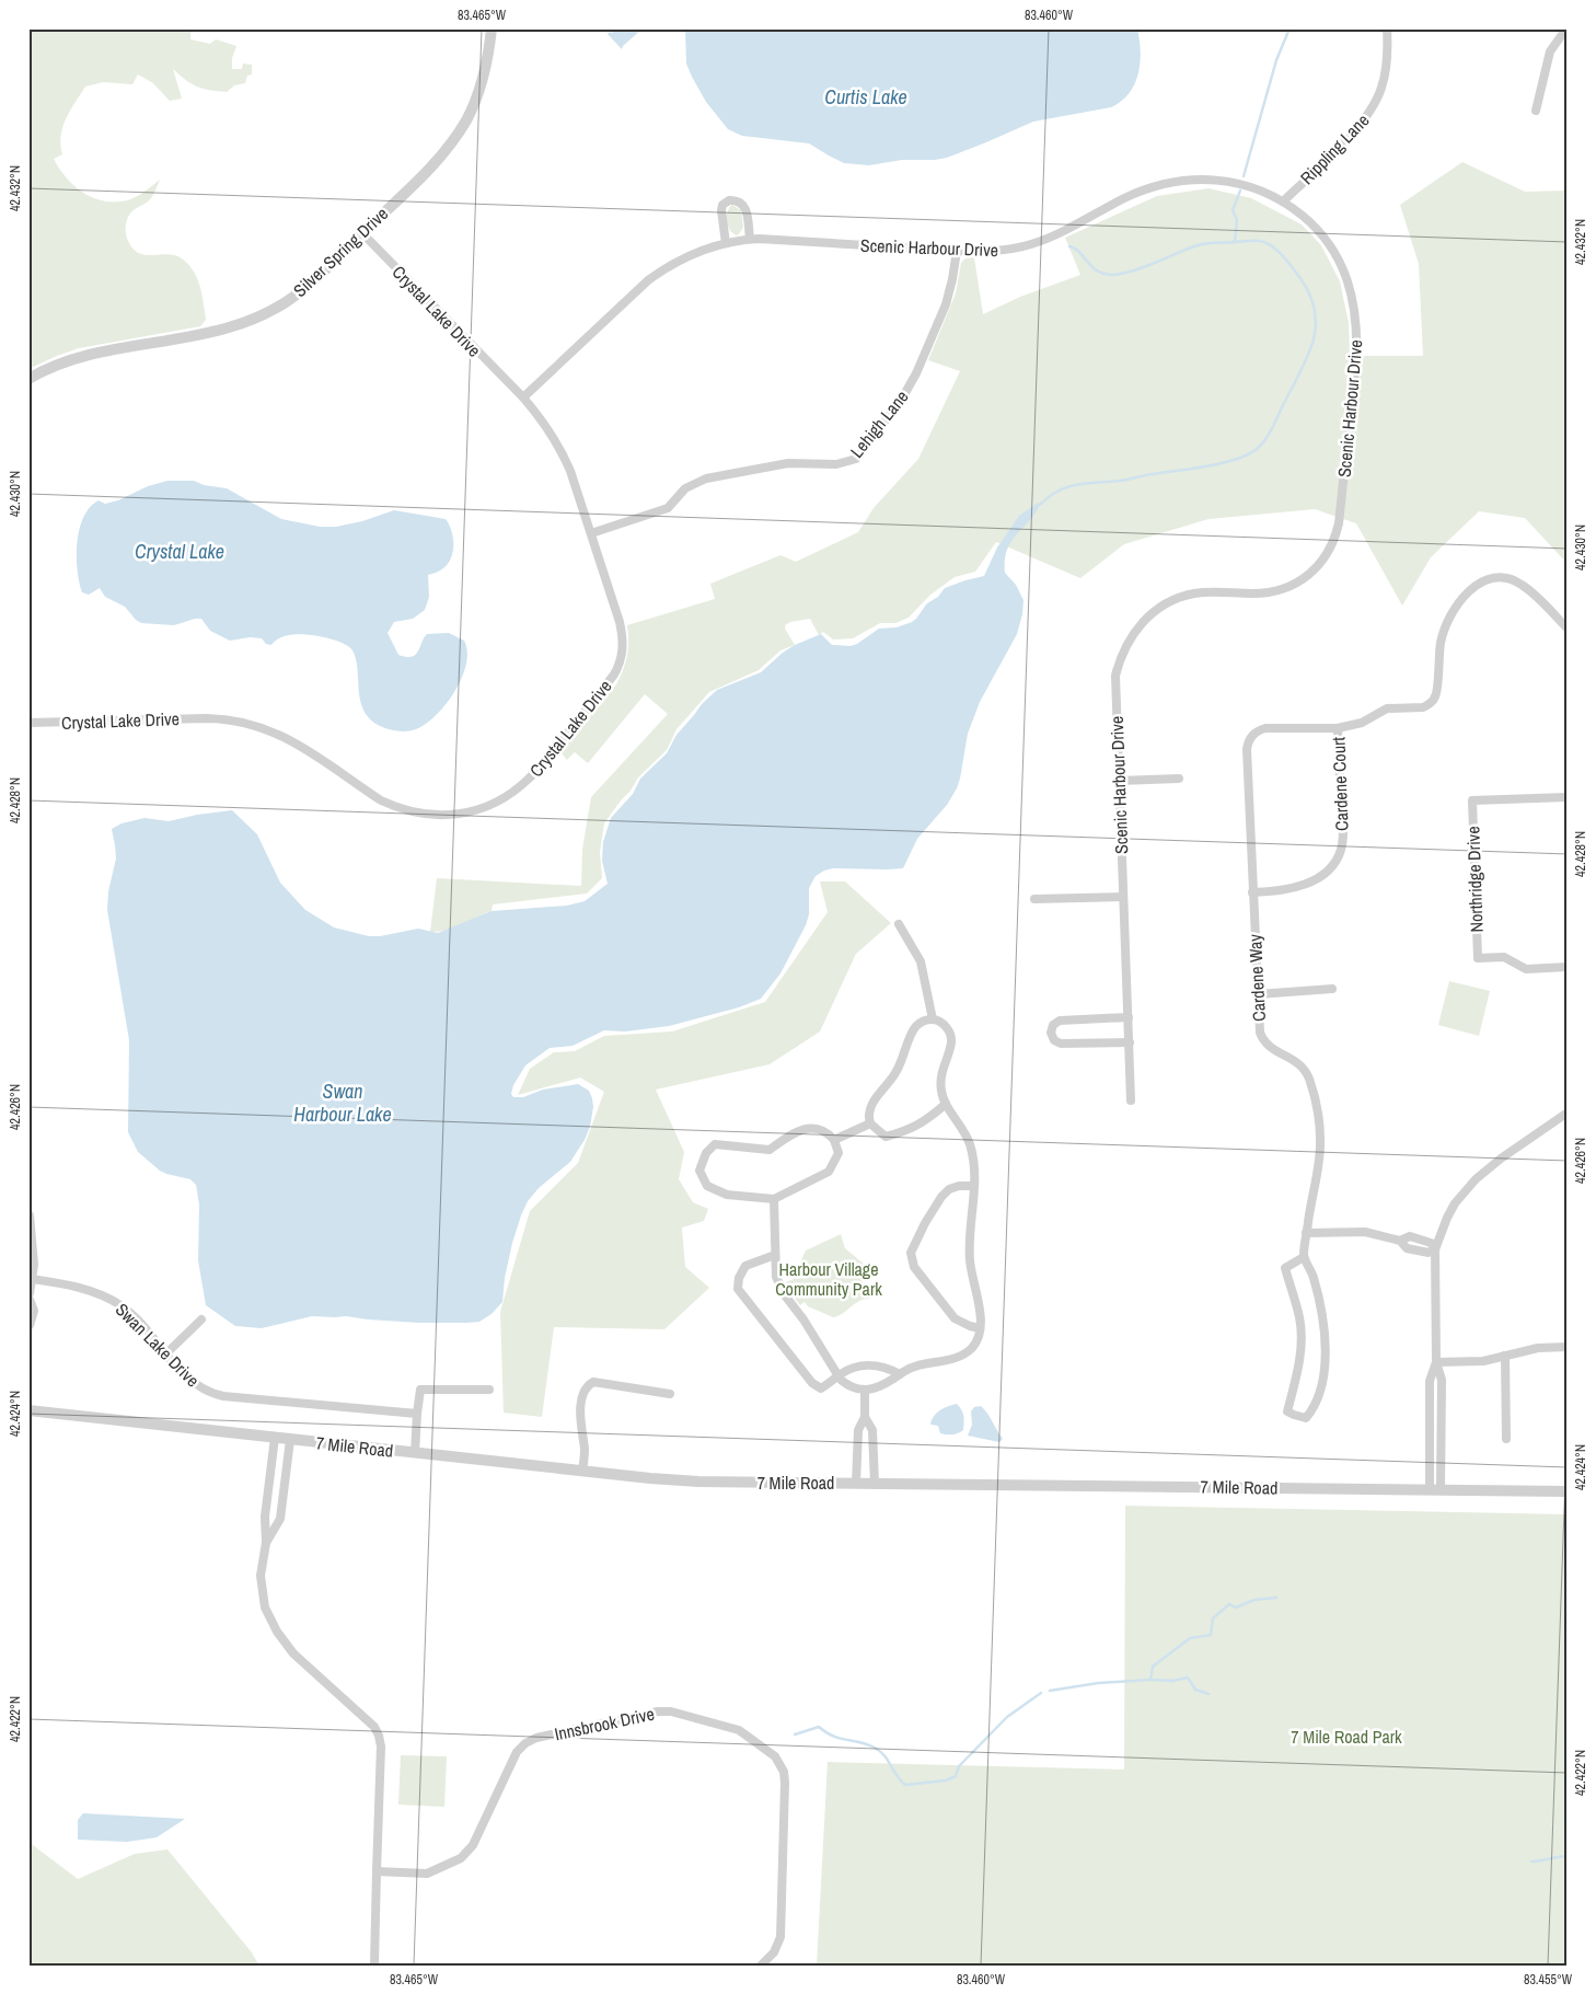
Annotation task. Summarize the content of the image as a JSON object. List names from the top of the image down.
{
  "streets": {
    "street": [
      "Rippling Lane",
      "Scenic Harbour Drive",
      "Silver Spring Drive",
      "Crystal Lake Drive",
      "Lehigh Lane",
      "Cardene Court",
      "Northridge Drive",
      "Cardene Way",
      "Swan Lake Drive",
      "7 Mile Road",
      "Innsbrook Drive"
    ]
  },
  "crossings": [
    ["Rippling Lane", "Scenic Harbour Drive"],
    ["Scenic Harbour Drive", "Crystal Lake Drive"],
    ["Scenic Harbour Drive", "Lehigh Lane"],
    ["Silver Spring Drive", "Crystal Lake Drive"],
    ["Crystal Lake Drive", "Lehigh Lane"],
    ["Cardene Court", "Cardene Way"]
  ],
  "water": ["Curtis Lake", "Crystal Lake", "Swan Harbour Lake"],
  "parks": ["Harbour Village Community Park", "7 Mile Road Park"],
  "coordinates": [
    "83.465°W",
    "83.460°W",
    "42.432°N",
    "42.430°N",
    "42.428°N",
    "42.426°N",
    "42.424°N",
    "42.422°N",
    "83.455°W"
  ]
}
